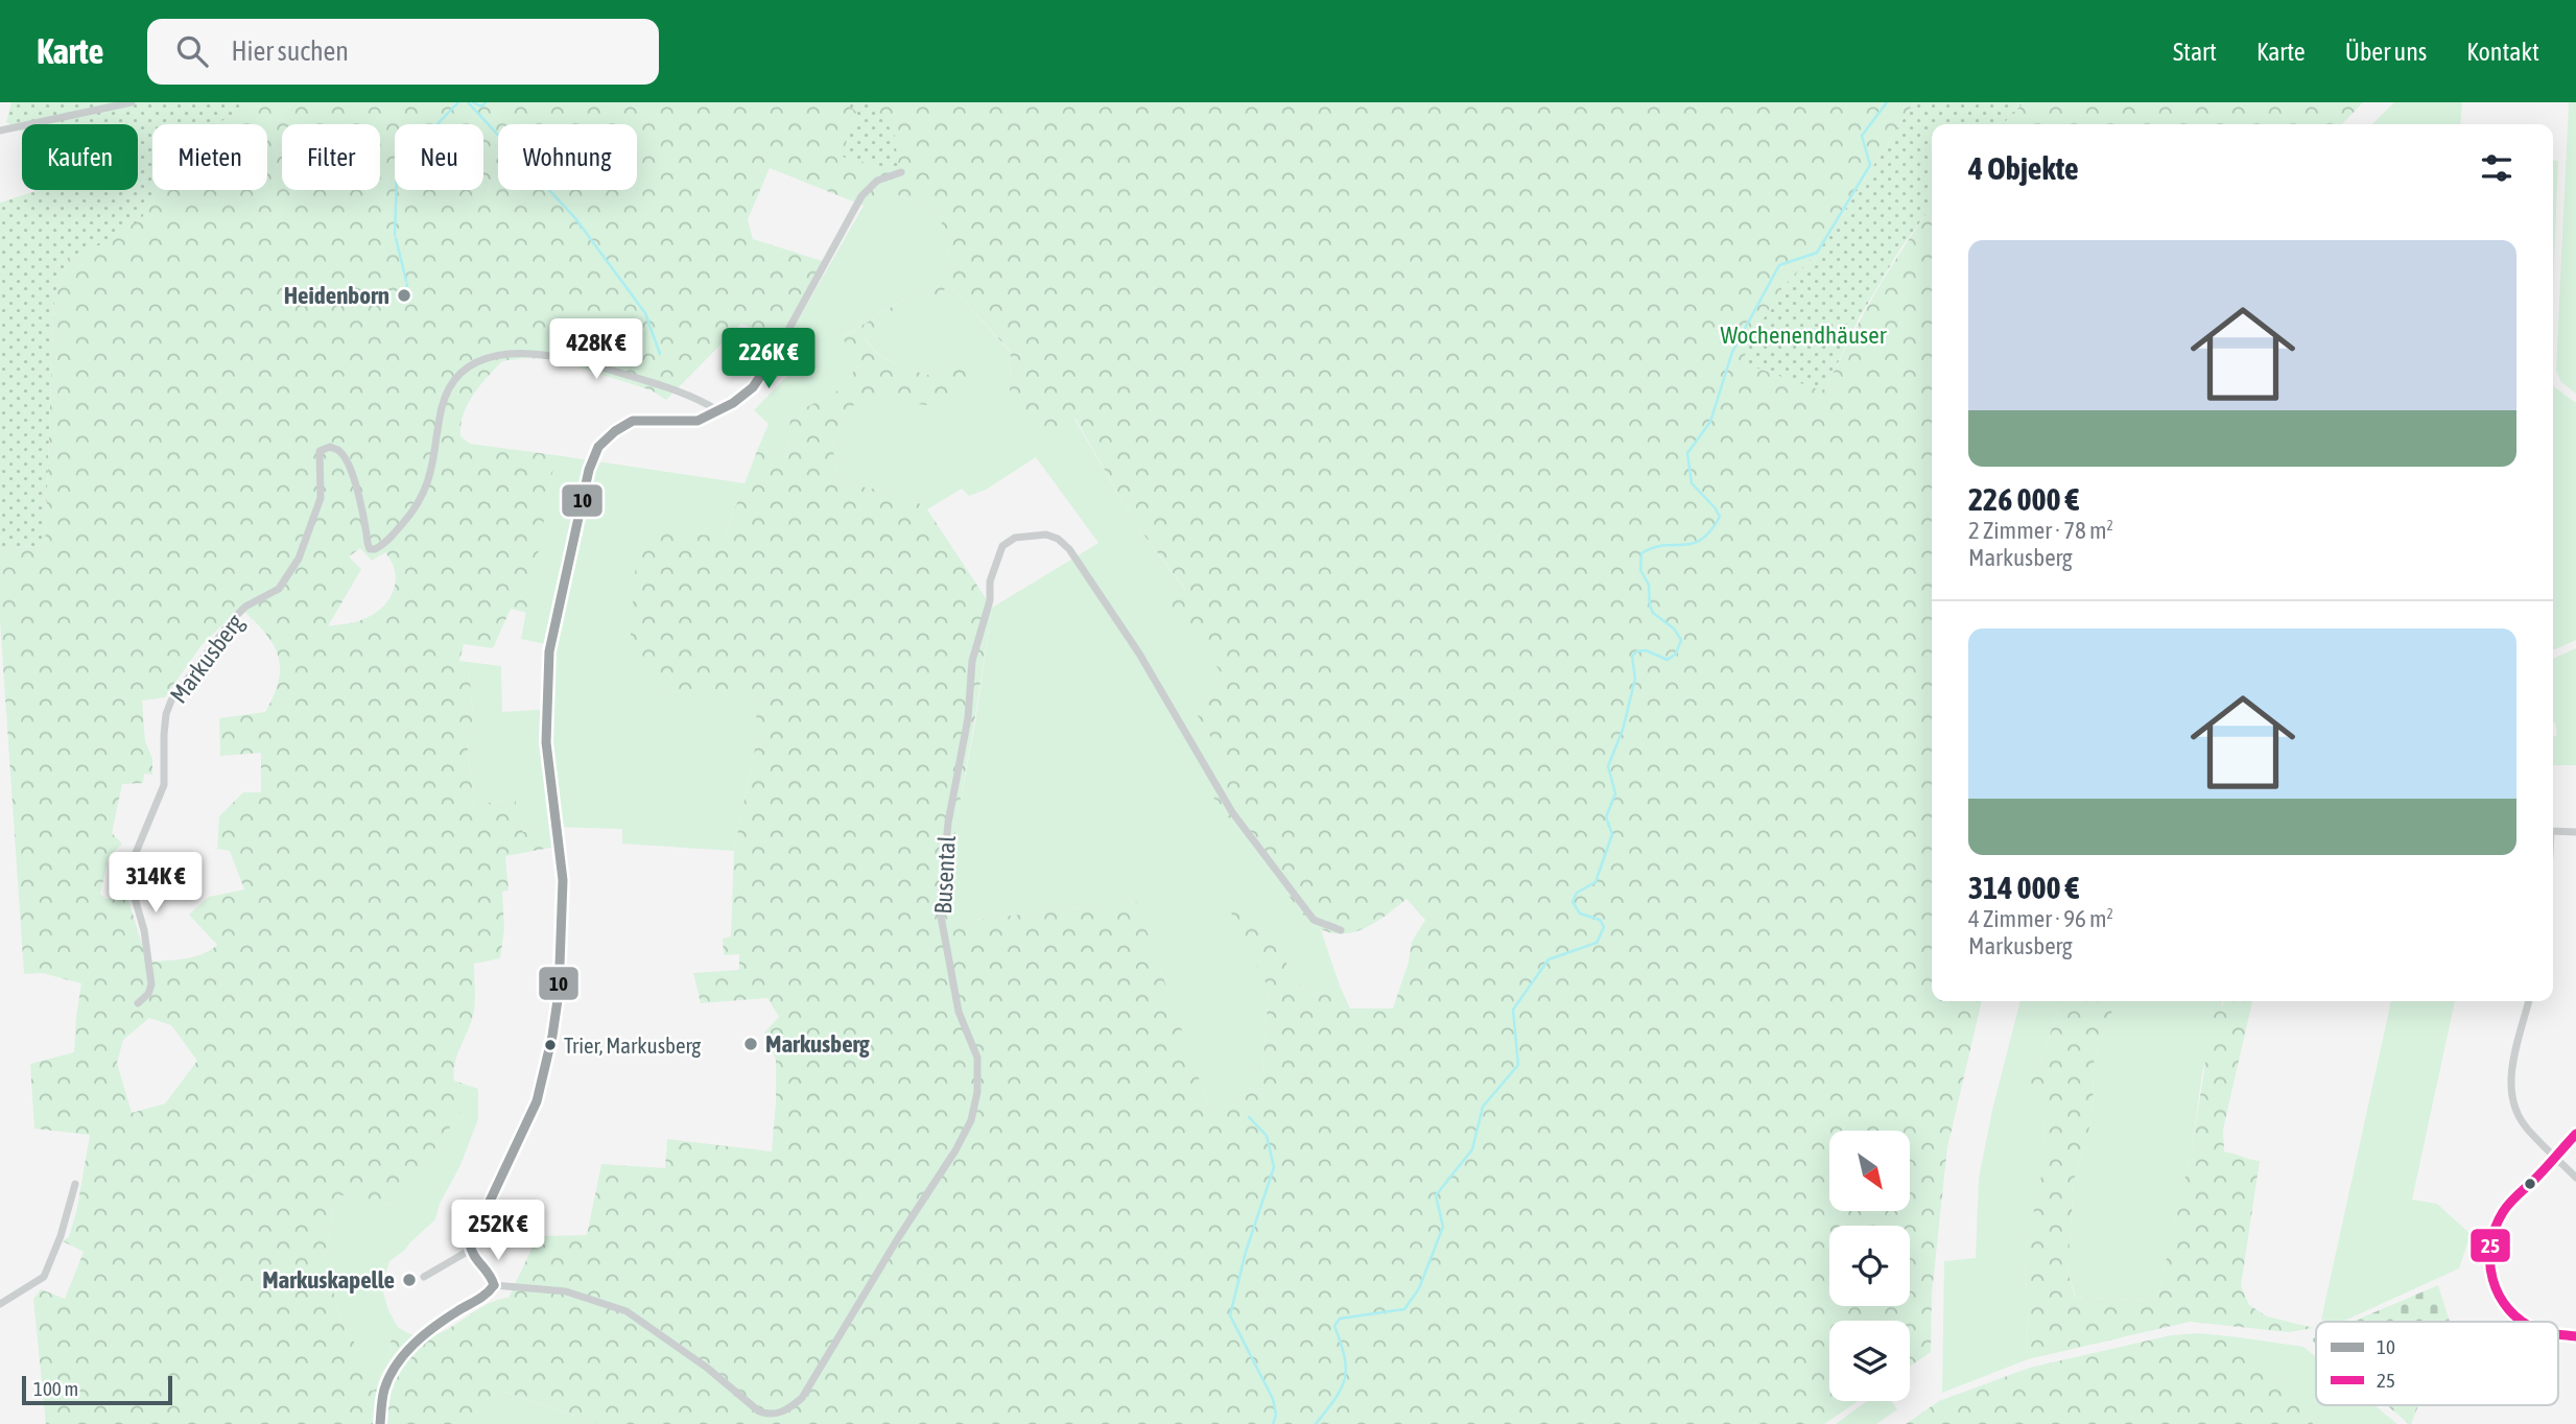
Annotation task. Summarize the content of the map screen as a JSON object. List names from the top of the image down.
{
  "streets": {
    "street": ["Markusberg", "Busental"]
  },
  "parks": ["Wochenendhäuser"],
  "places": [
    "Heidenborn",
    "Markusberg",
    "Trier, Markusberg",
    "Markuskapelle"
  ],
  "lines": ["transit line 10", "transit line 25"],
  "legend": ["10", "25"],
  "scale_bar": "100 m",
  "north": "bottom right",
  "page": {
    "header": "Karte",
    "search": "Hier suchen",
    "nav": [
      "Start",
      "Karte",
      "Über uns",
      "Kontakt"
    ],
    "chip": [
      "Kaufen",
      "Mieten",
      "Filter",
      "Neu",
      "Wohnung"
    ],
    "heading": "4 Objekte",
    "list": [
      {
        "name": "226 000 €",
        "note": "2 Zimmer · 78 m² · Markusberg"
      },
      {
        "name": "314 000 €",
        "note": "4 Zimmer · 96 m² · Markusberg"
      }
    ],
    "price": [
      "428K €",
      "226K €",
      "314K €",
      "252K €"
    ],
    "scale": "100 m"
  }
}
